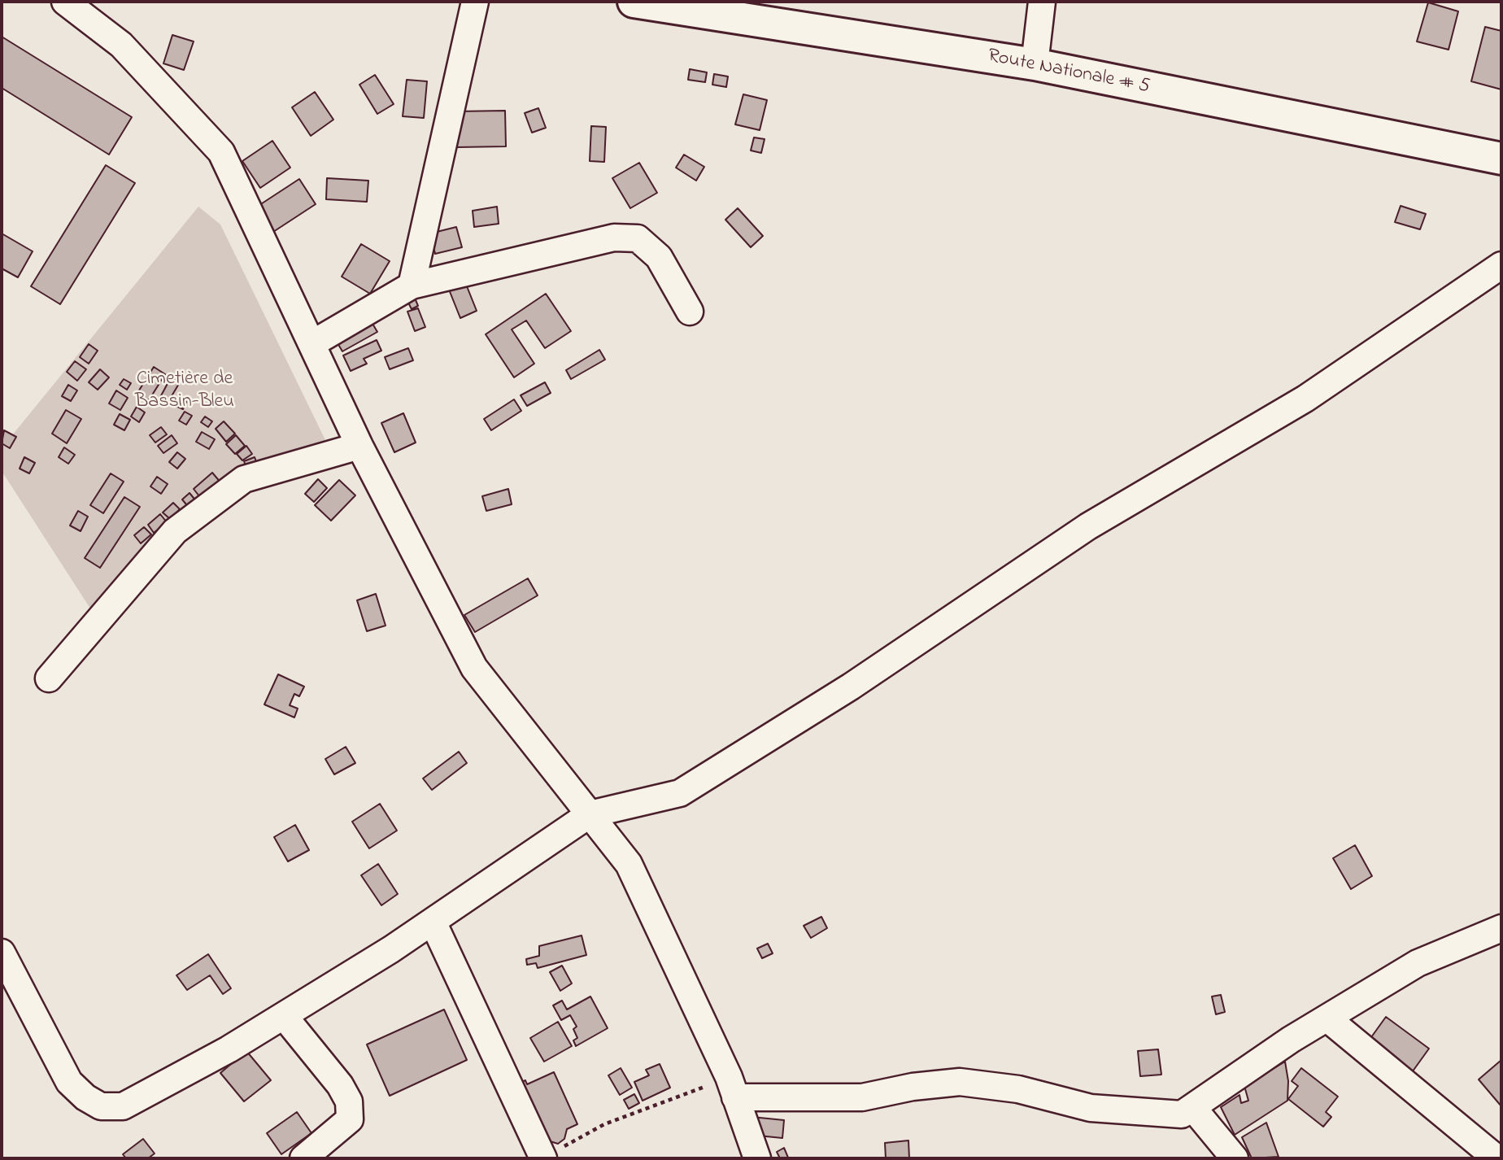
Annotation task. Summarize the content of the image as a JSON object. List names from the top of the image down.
{
  "streets": {
    "main road": ["Route Nationale # 5"]
  },
  "parks": ["Cimetière de Bassin-Bleu"]
}
